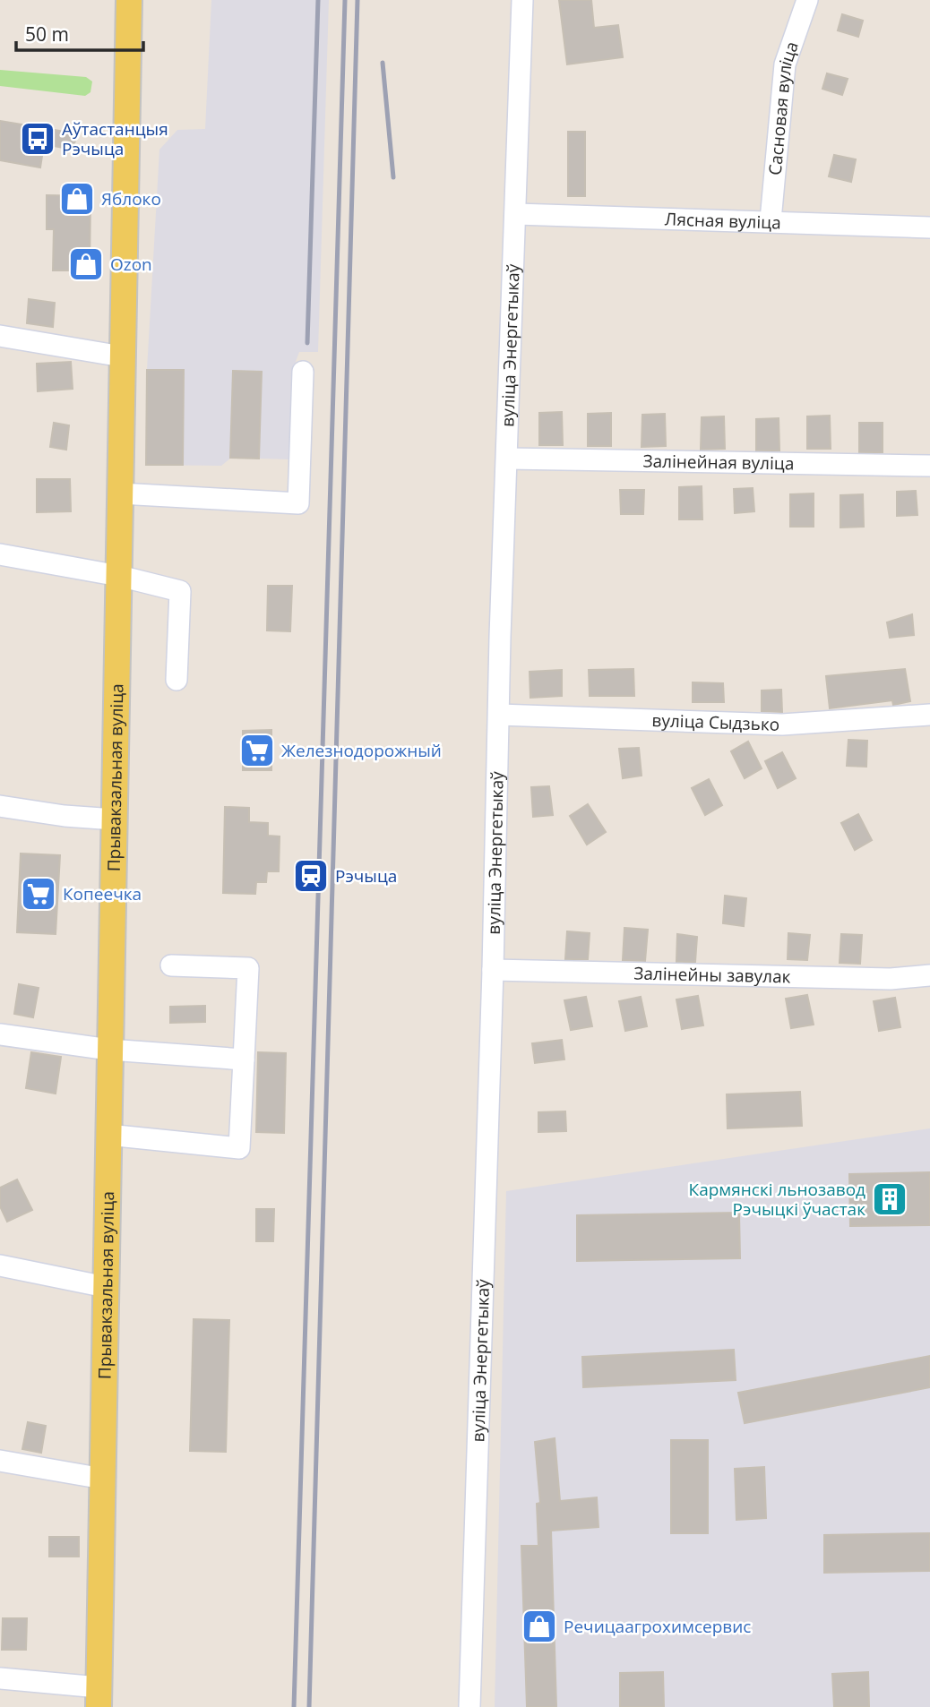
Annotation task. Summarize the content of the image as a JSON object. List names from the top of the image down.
{
  "streets": {
    "main road": ["Прывакзальная вуліца"],
    "street": [
      "Сасновая вуліца",
      "Лясная вуліца",
      "вуліца Энергетыкаў",
      "Залінейная вуліца",
      "вуліца Сыдзько",
      "Залінейны завулак"
    ]
  },
  "crossings": [
    ["Сасновая вуліца", "Лясная вуліца"],
    ["Лясная вуліца", "вуліца Энергетыкаў"],
    ["вуліца Энергетыкаў", "Залінейная вуліца"],
    ["вуліца Энергетыкаў", "вуліца Сыдзько"],
    ["вуліца Энергетыкаў", "Залінейны завулак"]
  ],
  "places": {
    "bus stop": ["Аўтастанцыя Рэчыца"],
    "shop": ["Яблоко", "Ozon", "Речицаагрохимсервис"],
    "supermarket": ["Железнодорожный", "Копеечка"],
    "station": ["Рэчыца"],
    "building": ["Кармянскі льнозавод Рэчыцкі ўчастак"]
  },
  "scale_bar": "50 m"
}
